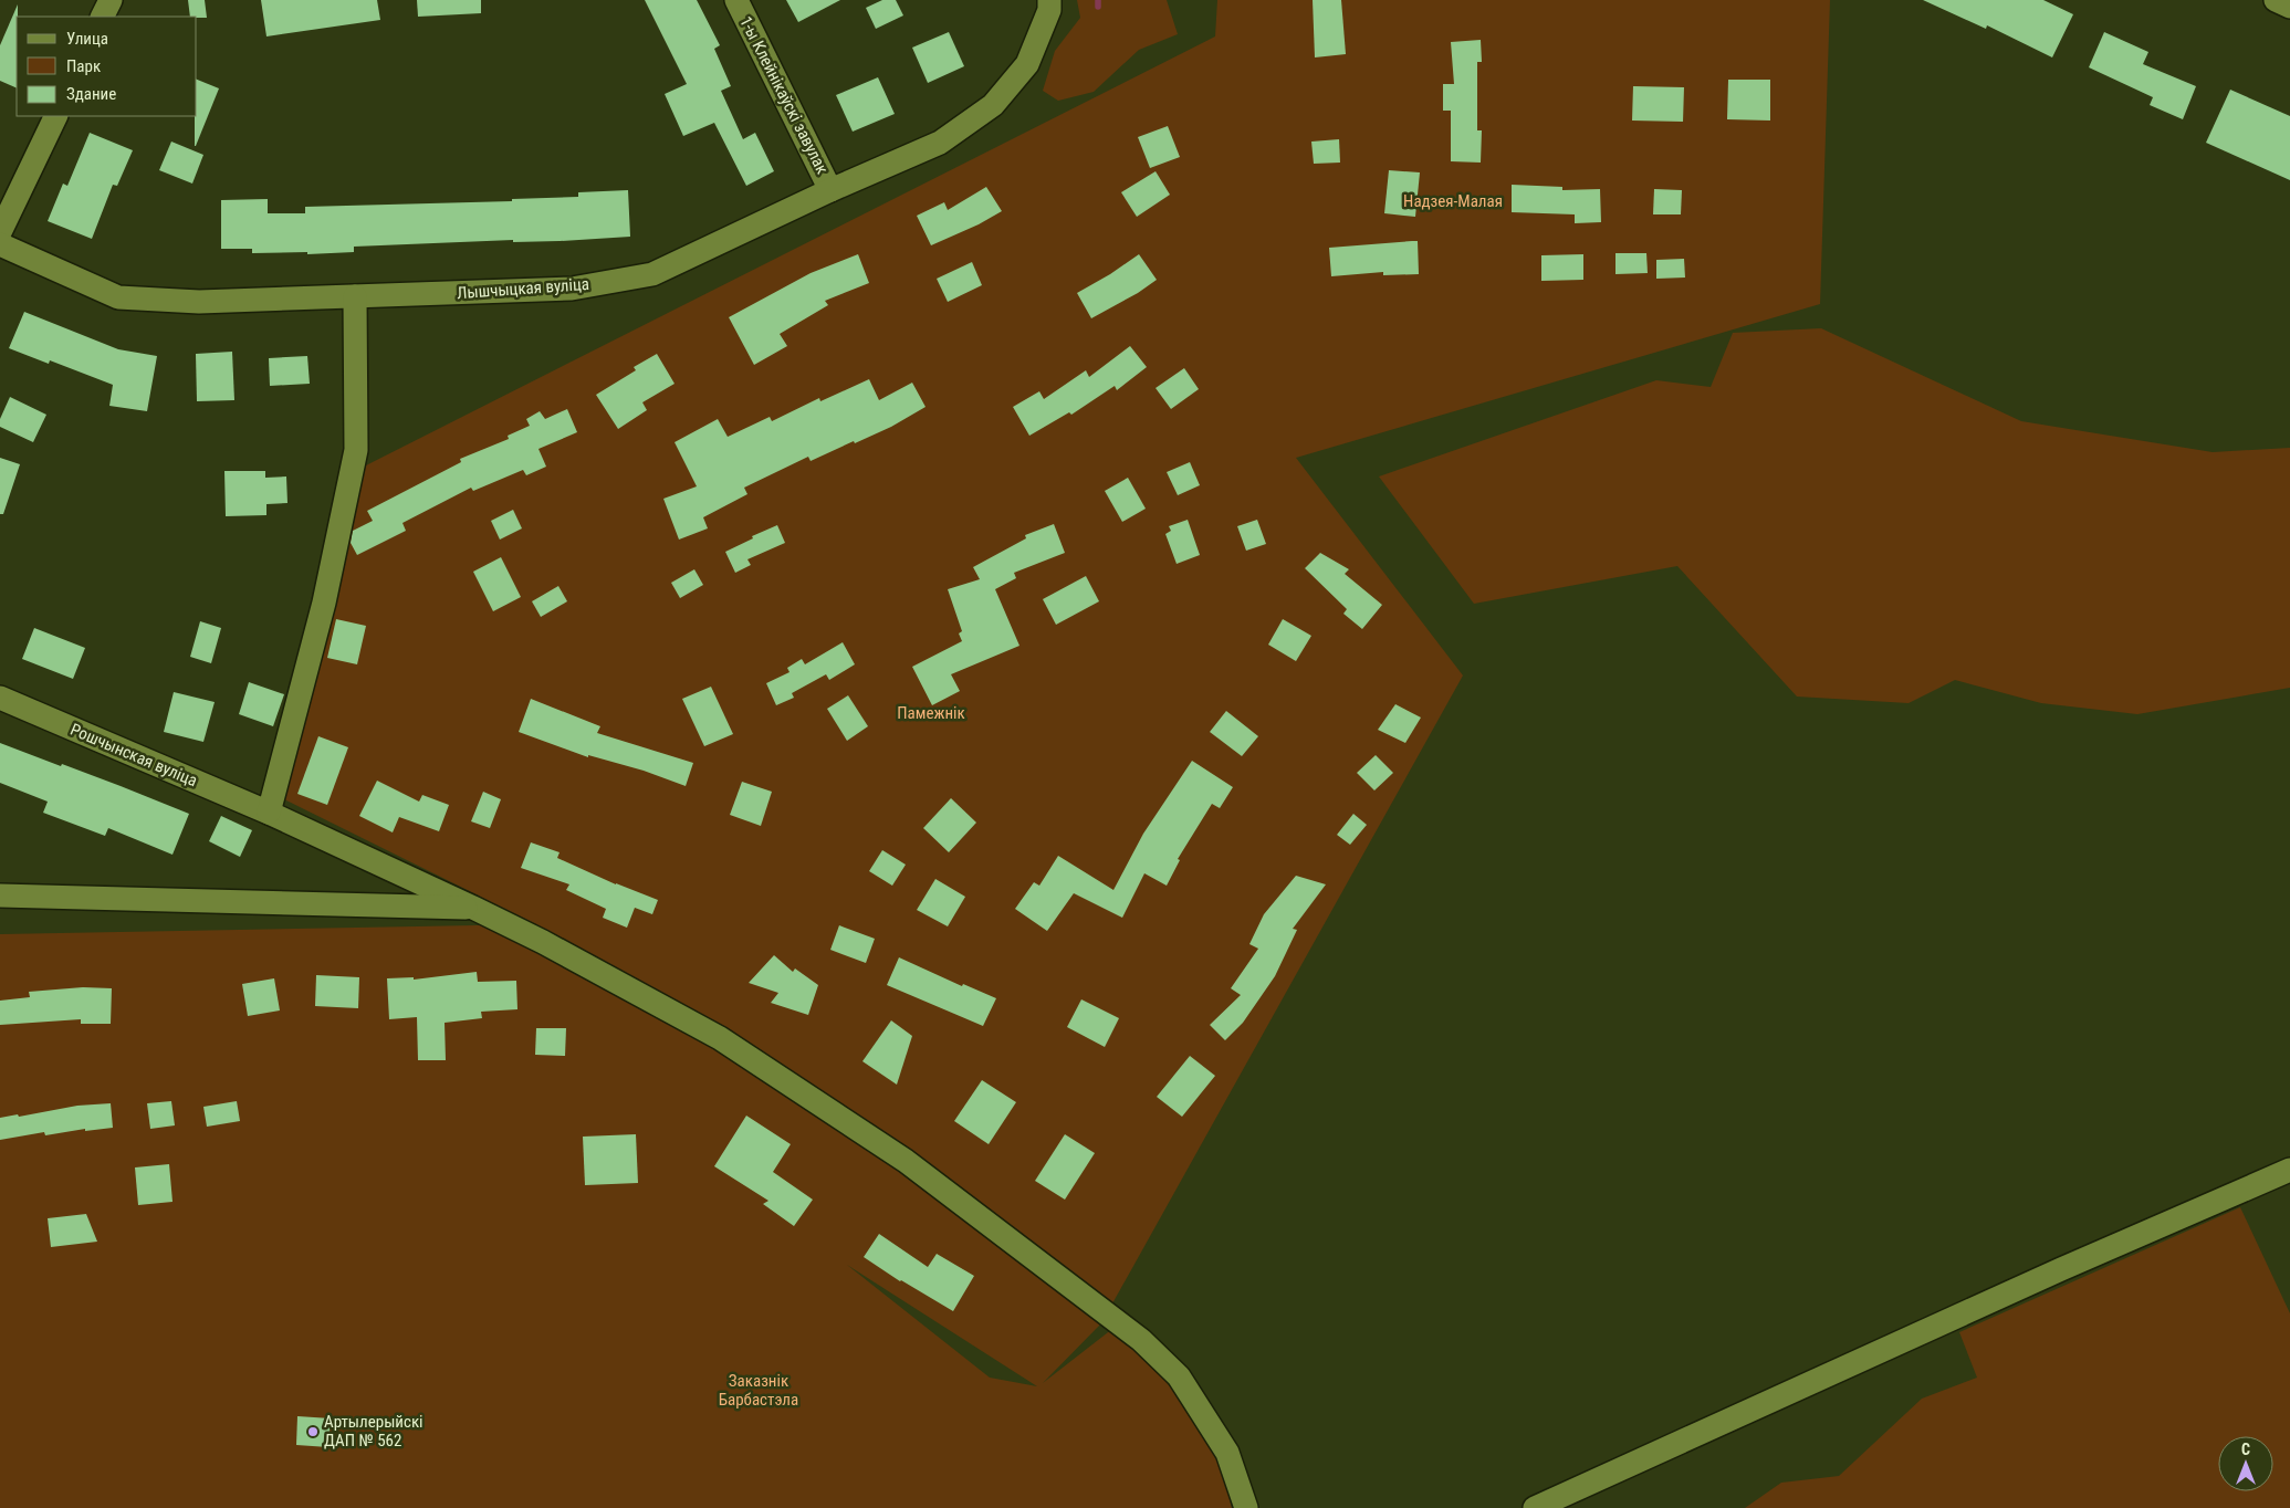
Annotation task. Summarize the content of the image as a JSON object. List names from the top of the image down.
{
  "streets": {
    "street": ["1-ы Клейнікаўскі завулак", "Лышчыцкая вуліца", "Рошчынская вуліца"]
  },
  "crossings": [
    ["1-ы Клейнікаўскі завулак", "Лышчыцкая вуліца"]
  ],
  "parks": ["Надзея-Малая", "Памежнік", "Заказнік Барбастэла"],
  "places": ["Артылерыйскі ДАП № 562"],
  "legend": ["Улица", "Парк", "Здание"],
  "north": "top"
}
